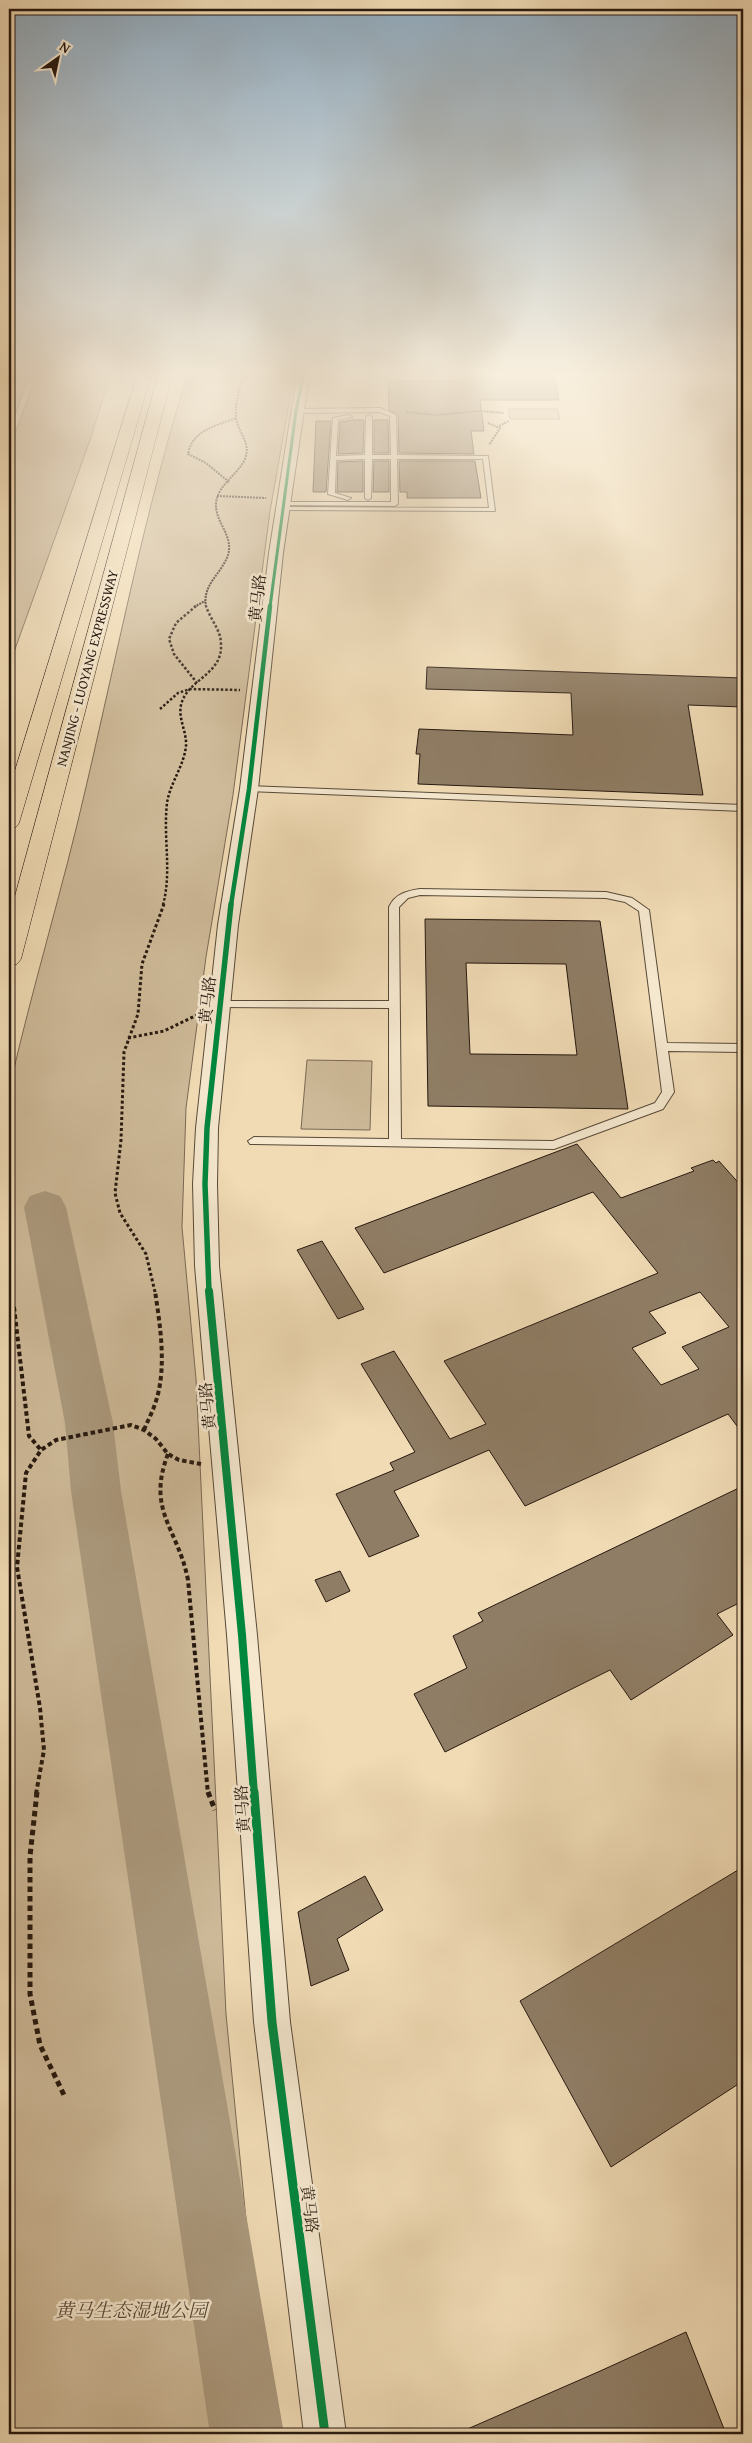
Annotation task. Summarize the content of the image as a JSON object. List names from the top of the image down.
{
  "streets": {
    "highway": ["NANJING - LUOYANG EXPRESSWAY"],
    "street": ["黄马路"]
  },
  "parks": ["黄马生态湿地公园"],
  "north": "top right"
}
